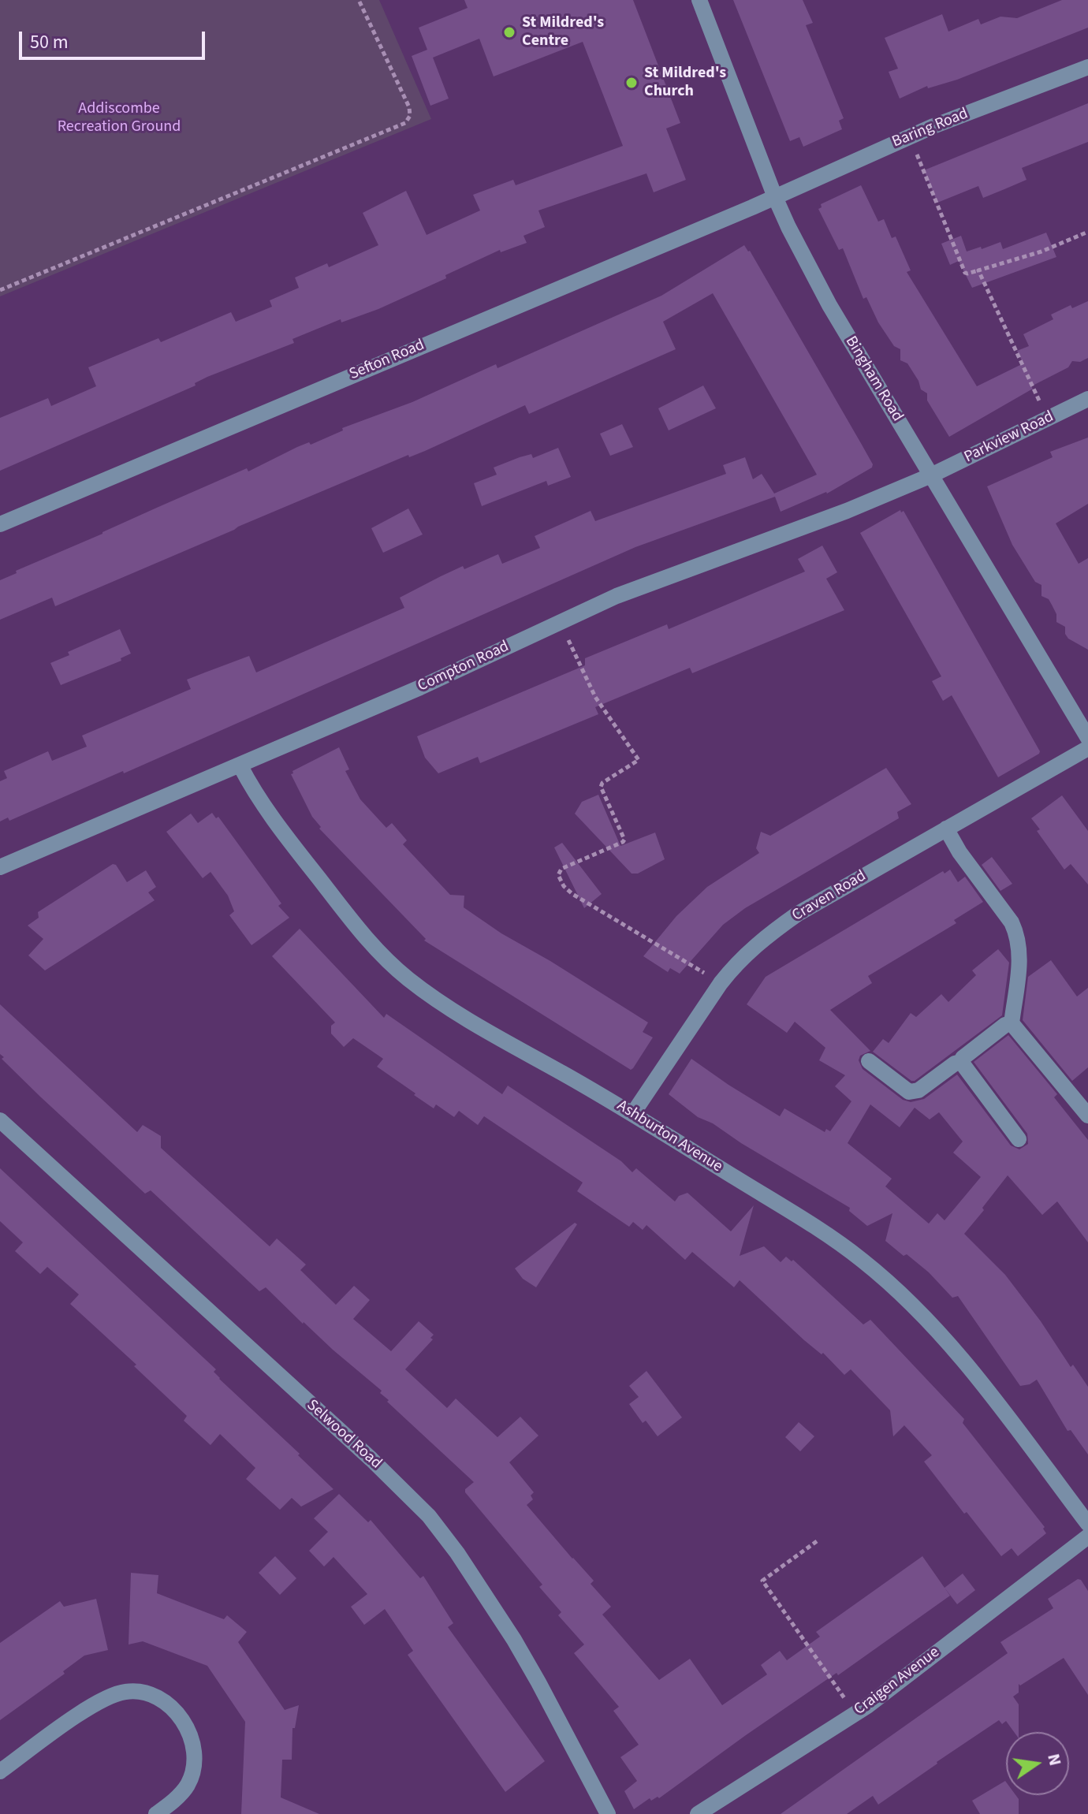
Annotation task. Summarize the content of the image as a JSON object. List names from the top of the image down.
{
  "streets": {
    "street": [
      "Baring Road",
      "Sefton Road",
      "Bingham Road",
      "Parkview Road",
      "Compton Road",
      "Craven Road",
      "Ashburton Avenue",
      "Selwood Road",
      "Craigen Avenue"
    ]
  },
  "crossings": [
    ["Baring Road", "Sefton Road"],
    ["Baring Road", "Bingham Road"],
    ["Sefton Road", "Bingham Road"],
    ["Bingham Road", "Parkview Road"],
    ["Bingham Road", "Compton Road"],
    ["Parkview Road", "Compton Road"],
    ["Compton Road", "Ashburton Avenue"],
    ["Craven Road", "Ashburton Avenue"]
  ],
  "parks": ["Addiscombe Recreation Ground"],
  "places": ["St Mildred's Centre", "St Mildred's Church"],
  "scale_bar": "50 m",
  "north": "right"
}
